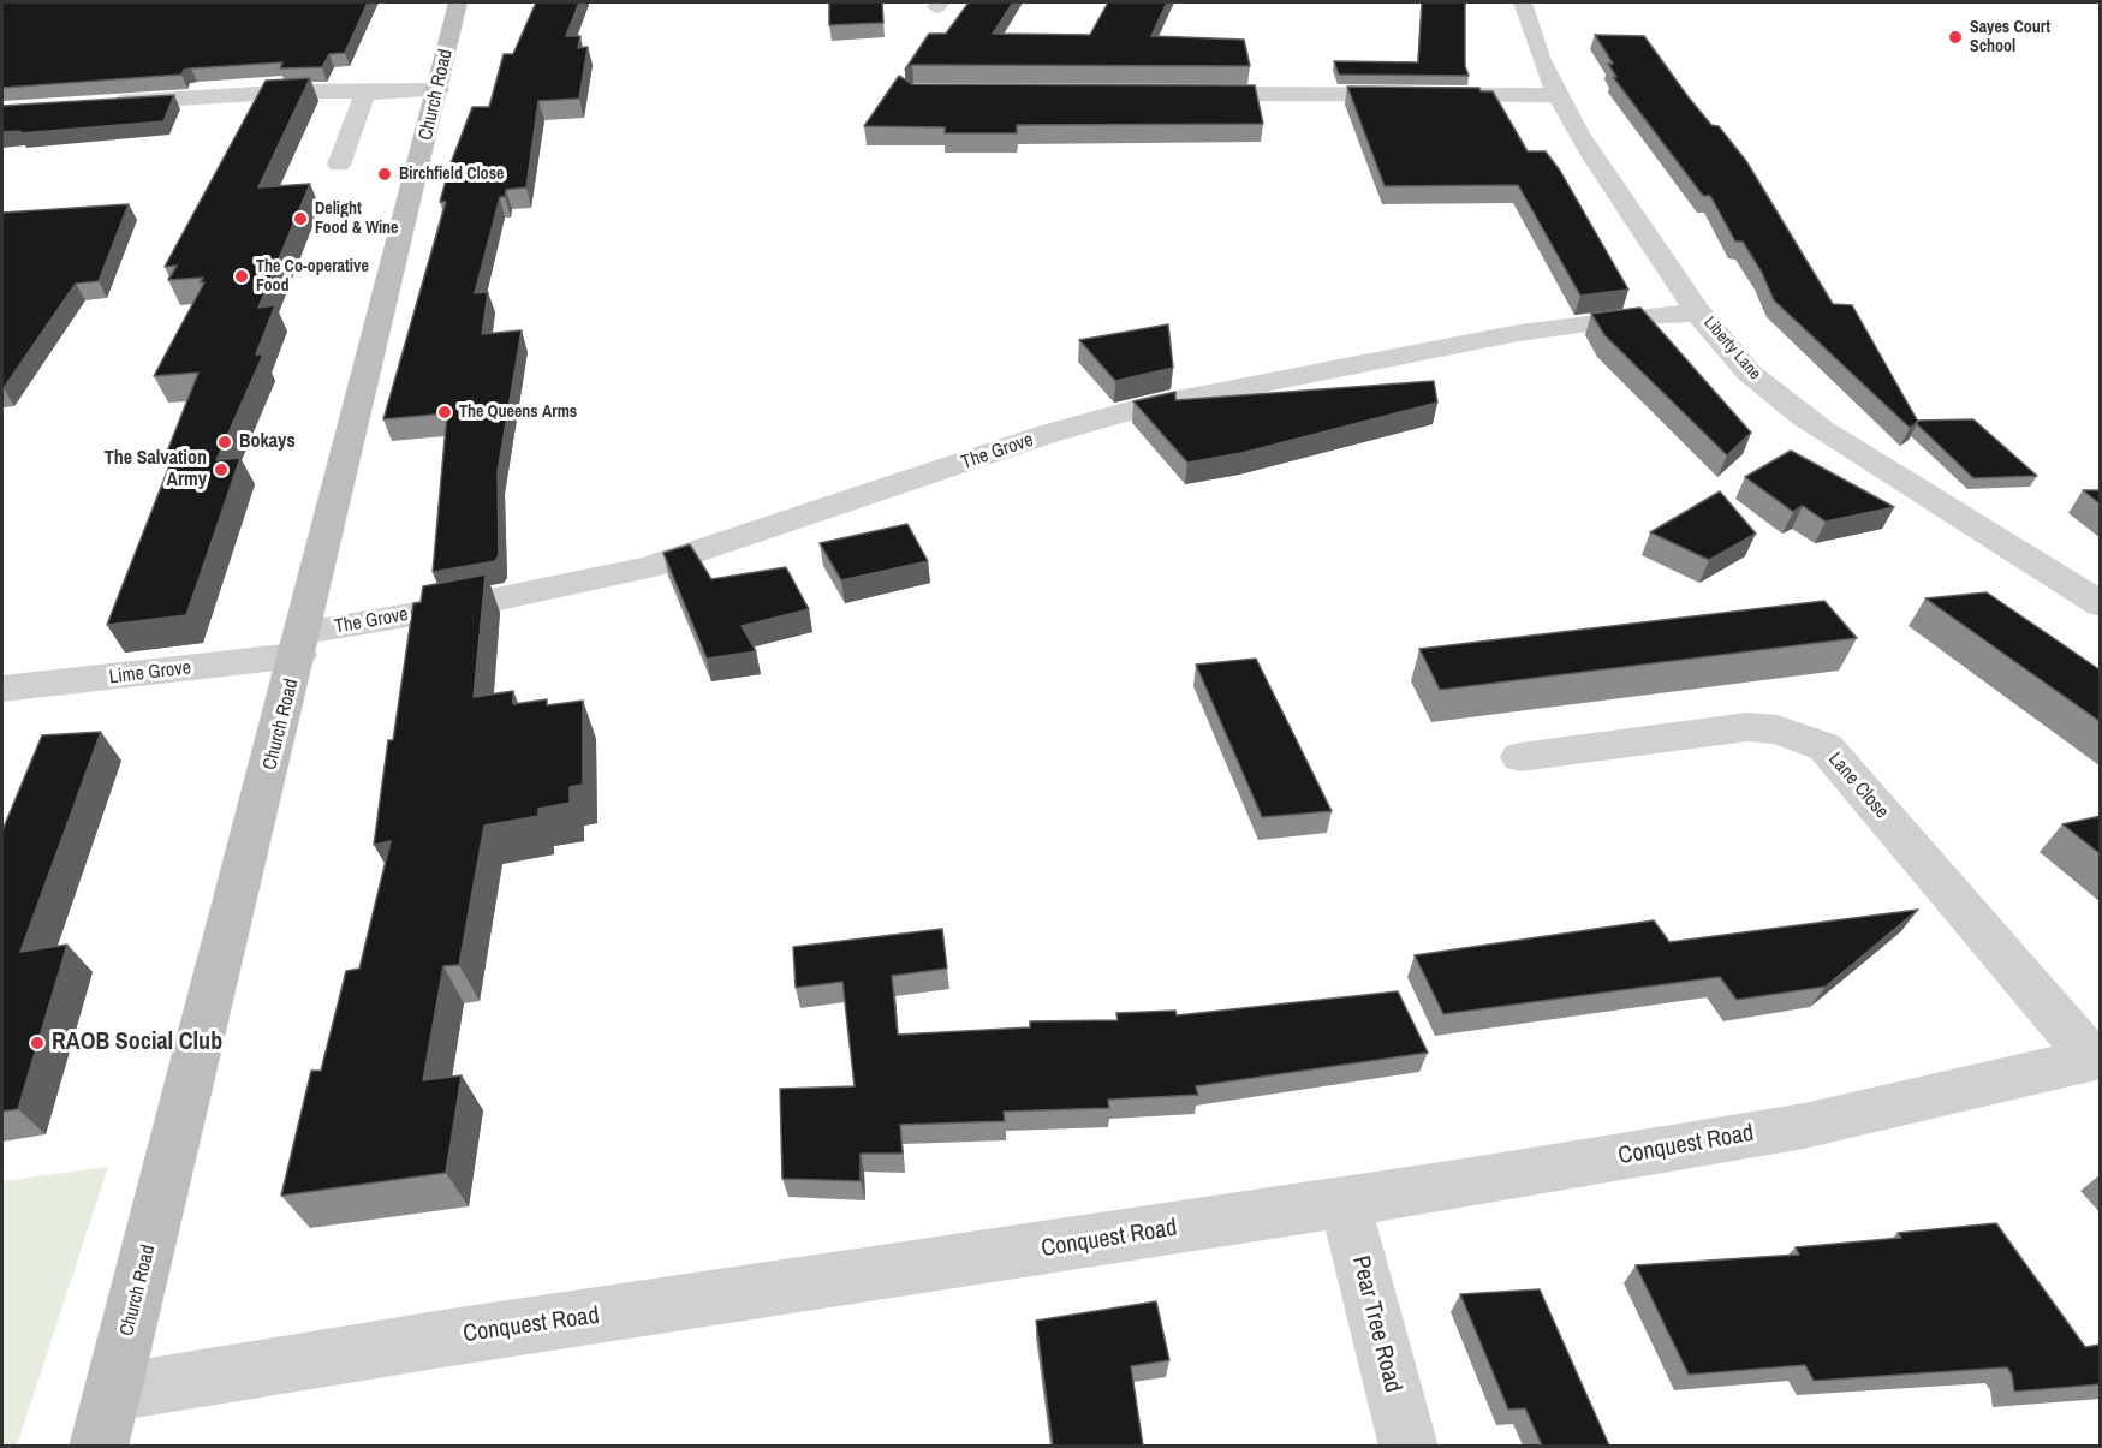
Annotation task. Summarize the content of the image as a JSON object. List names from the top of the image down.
{
  "streets": {
    "main road": ["Church Road"],
    "street": [
      "Liberty Lane",
      "The Grove",
      "Lime Grove",
      "Lane Close",
      "Conquest Road",
      "Pear Tree Road"
    ]
  },
  "crossings": [
    ["Church Road", "The Grove"],
    ["Church Road", "Lime Grove"],
    ["Church Road", "Conquest Road"],
    ["Liberty Lane", "The Grove"],
    ["The Grove", "Lime Grove"],
    ["Lane Close", "Conquest Road"],
    ["Conquest Road", "Pear Tree Road"]
  ],
  "places": [
    "Sayes Court School",
    "Birchfield Close",
    "Delight Food & Wine",
    "The Co-operative Food",
    "The Queens Arms",
    "Bokays",
    "The Salvation Army",
    "RAOB Social Club"
  ]
}
